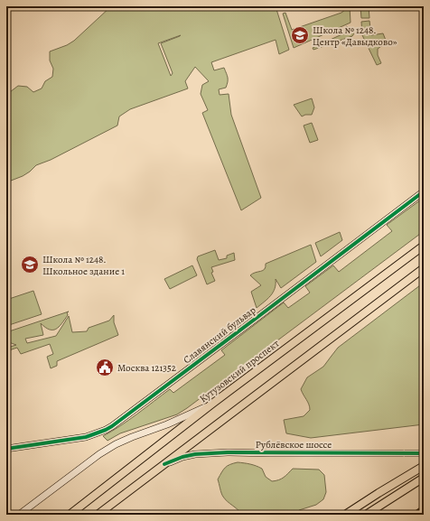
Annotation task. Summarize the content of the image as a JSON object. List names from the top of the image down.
{
  "streets": {
    "main road": ["Кутузовский проспект"],
    "street": ["Славянский бульвар", "Рублёвское шоссе"]
  },
  "places": {
    "school or university": ["Школа № 1248. Центр «Давыдково»", "Школа № 1248. Школьное здание 1"],
    "public building": ["Москва 121352"]
  }
}
